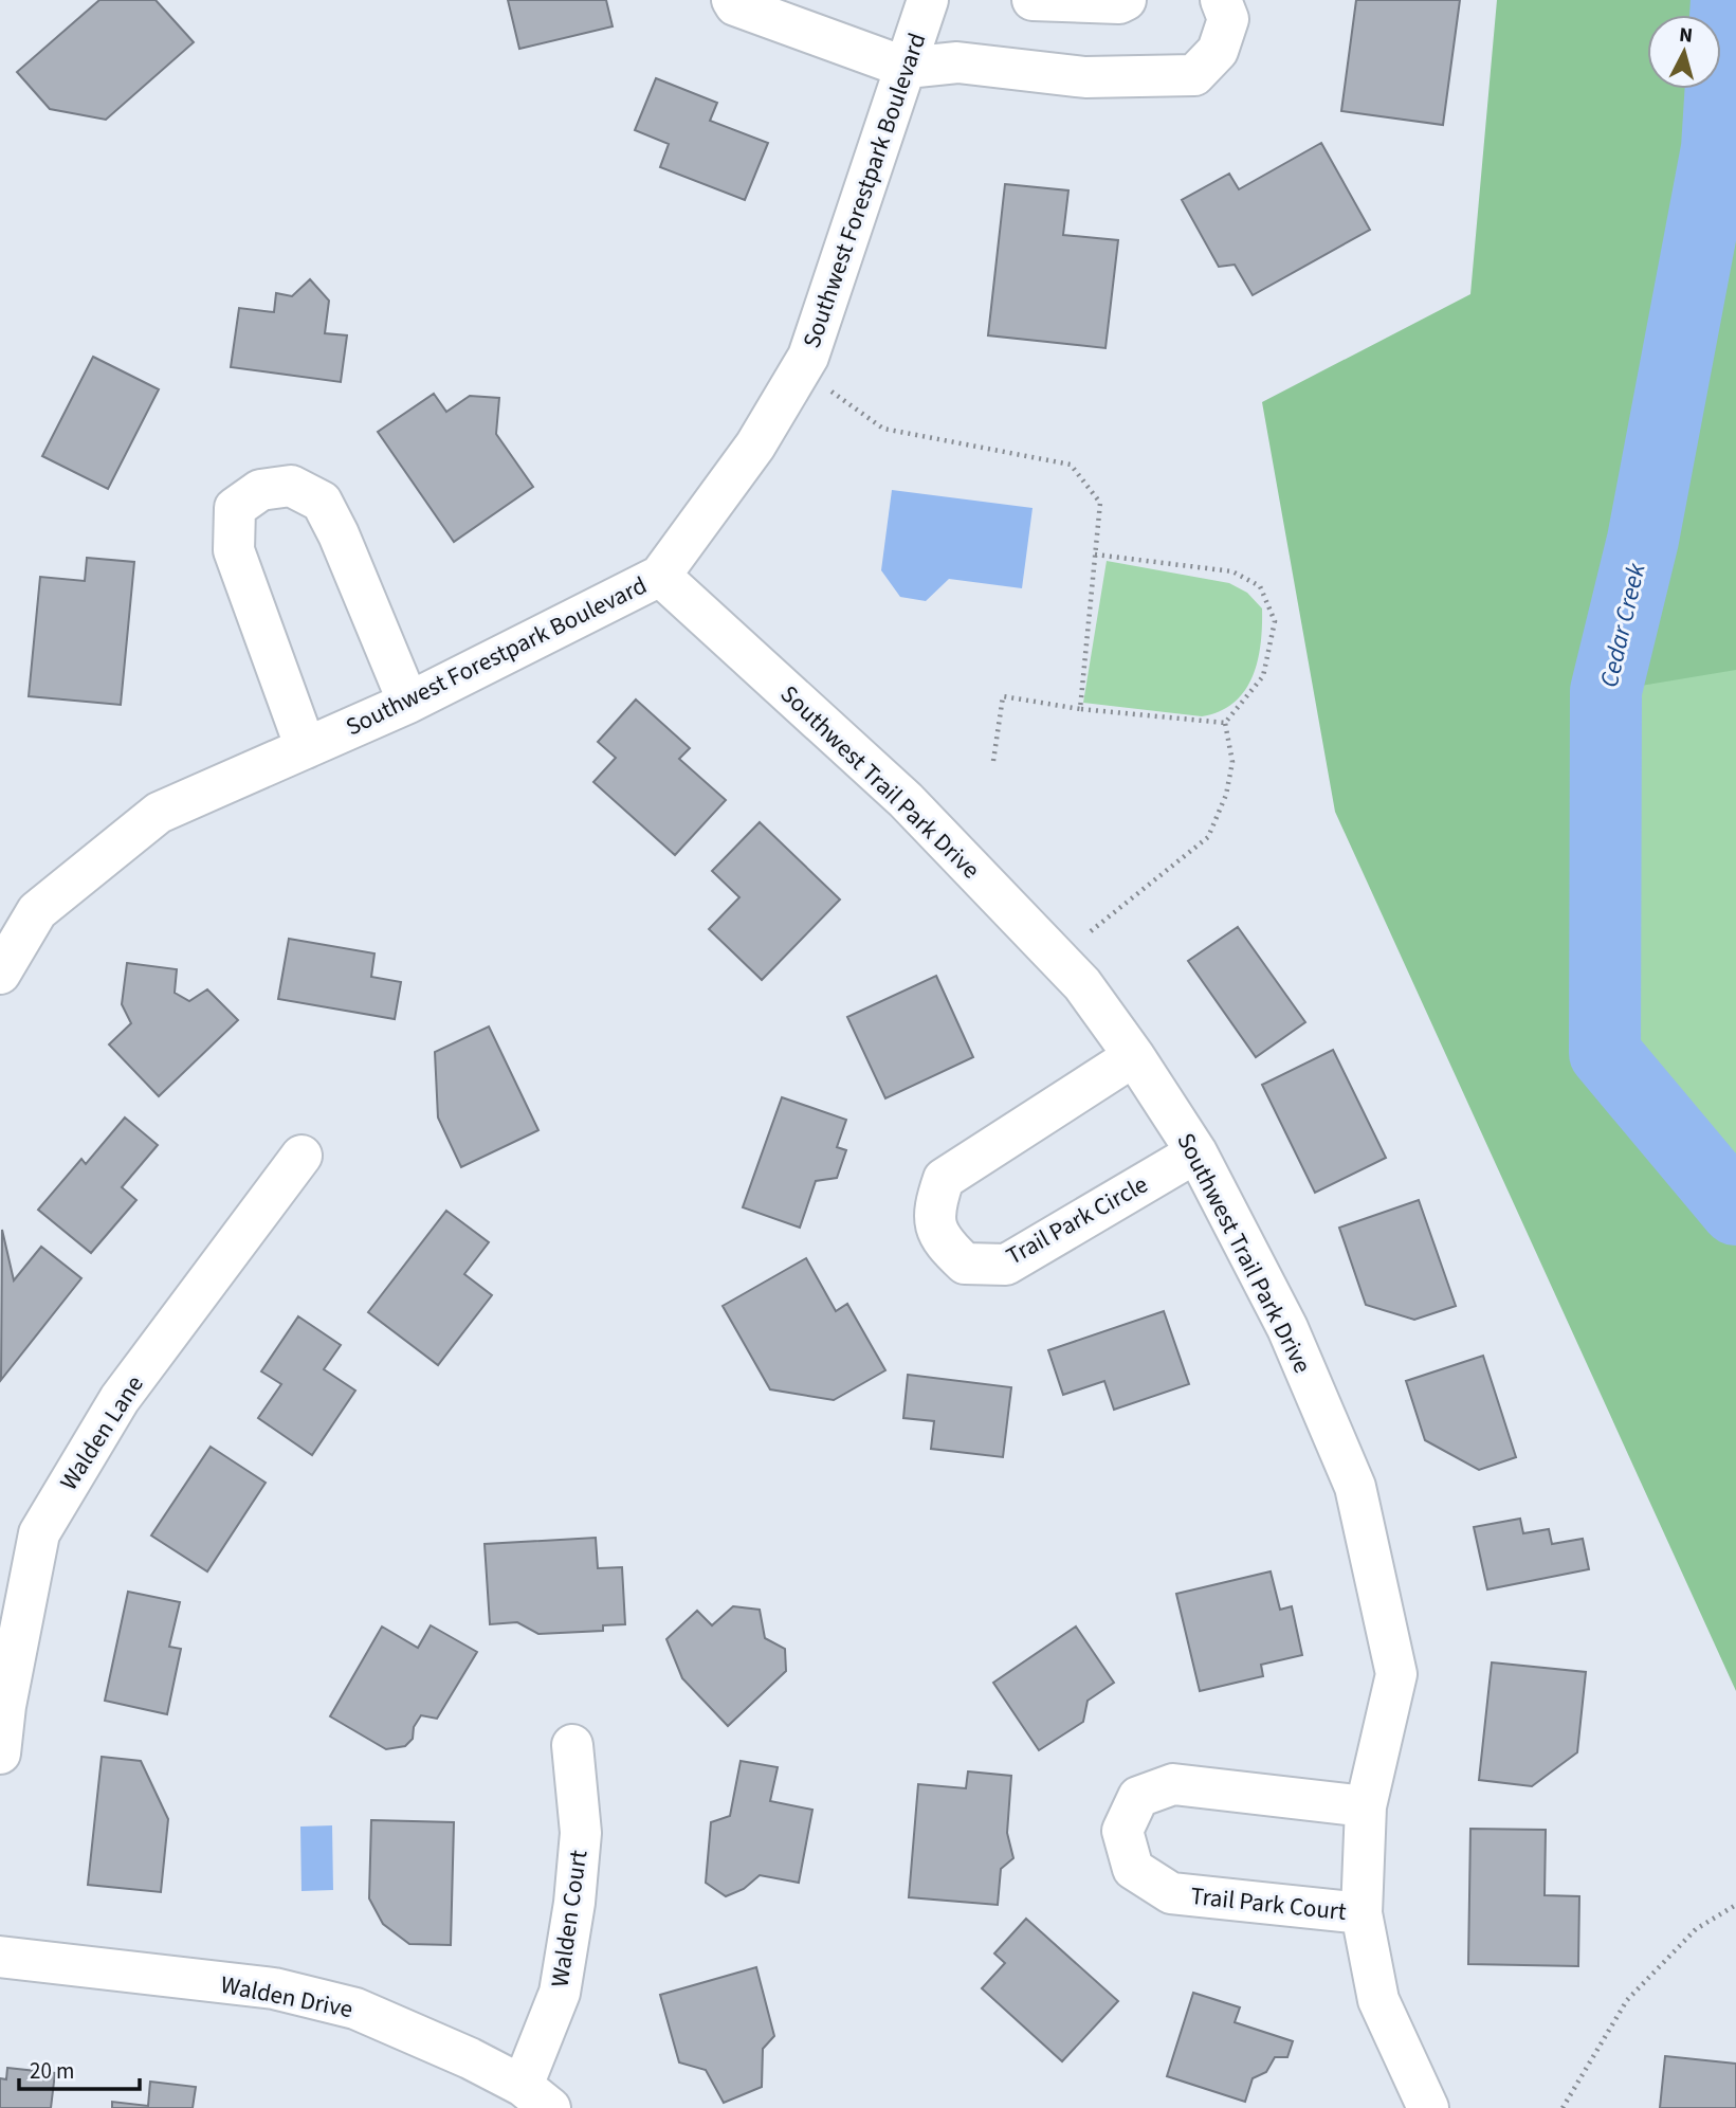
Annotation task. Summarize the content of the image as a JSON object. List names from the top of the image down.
{
  "streets": {
    "street": [
      "Southwest Forestpark Boulevard",
      "Southwest Trail Park Drive",
      "Trail Park Circle",
      "Walden Lane",
      "Trail Park Court",
      "Walden Court",
      "Walden Drive"
    ]
  },
  "crossings": [
    ["Southwest Forestpark Boulevard", "Southwest Trail Park Drive"],
    ["Southwest Trail Park Drive", "Trail Park Circle"],
    ["Southwest Trail Park Drive", "Trail Park Court"],
    ["Walden Court", "Walden Drive"]
  ],
  "water": ["Cedar Creek"],
  "scale_bar": "20 m",
  "north": "top"
}
